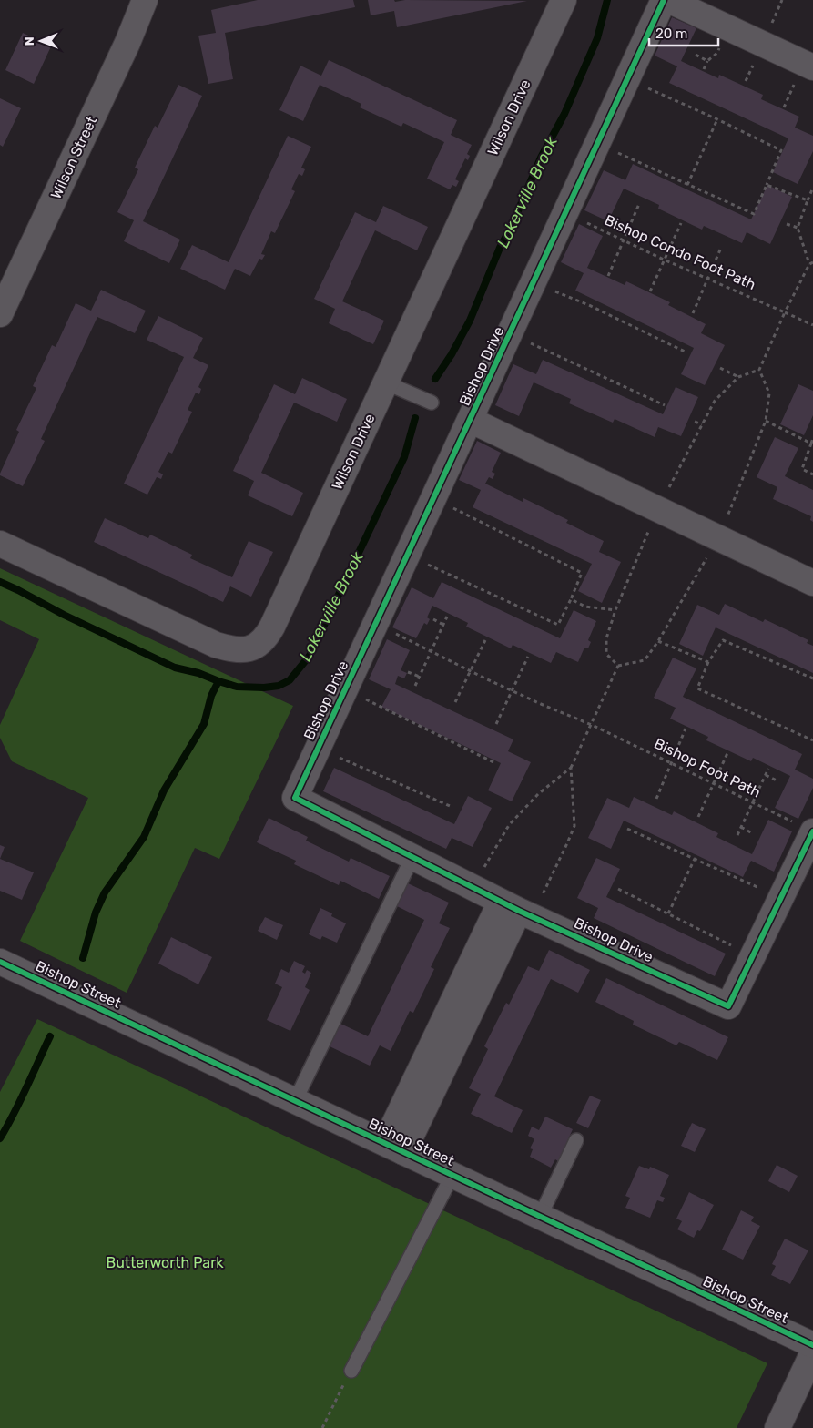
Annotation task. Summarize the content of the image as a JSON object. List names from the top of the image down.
{
  "streets": {
    "street": [
      "Wilson Drive",
      "Wilson Street",
      "Bishop Drive",
      "Bishop Street"
    ],
    "path": ["Bishop Condo Foot Path", "Bishop Foot Path"]
  },
  "crossings": [
    ["Bishop Condo Foot Path", "Bishop Drive"],
    ["Bishop Drive", "Bishop Foot Path"]
  ],
  "water": ["Lokerville Brook"],
  "parks": ["Butterworth Park"],
  "scale_bar": "20 m",
  "north": "left"
}
